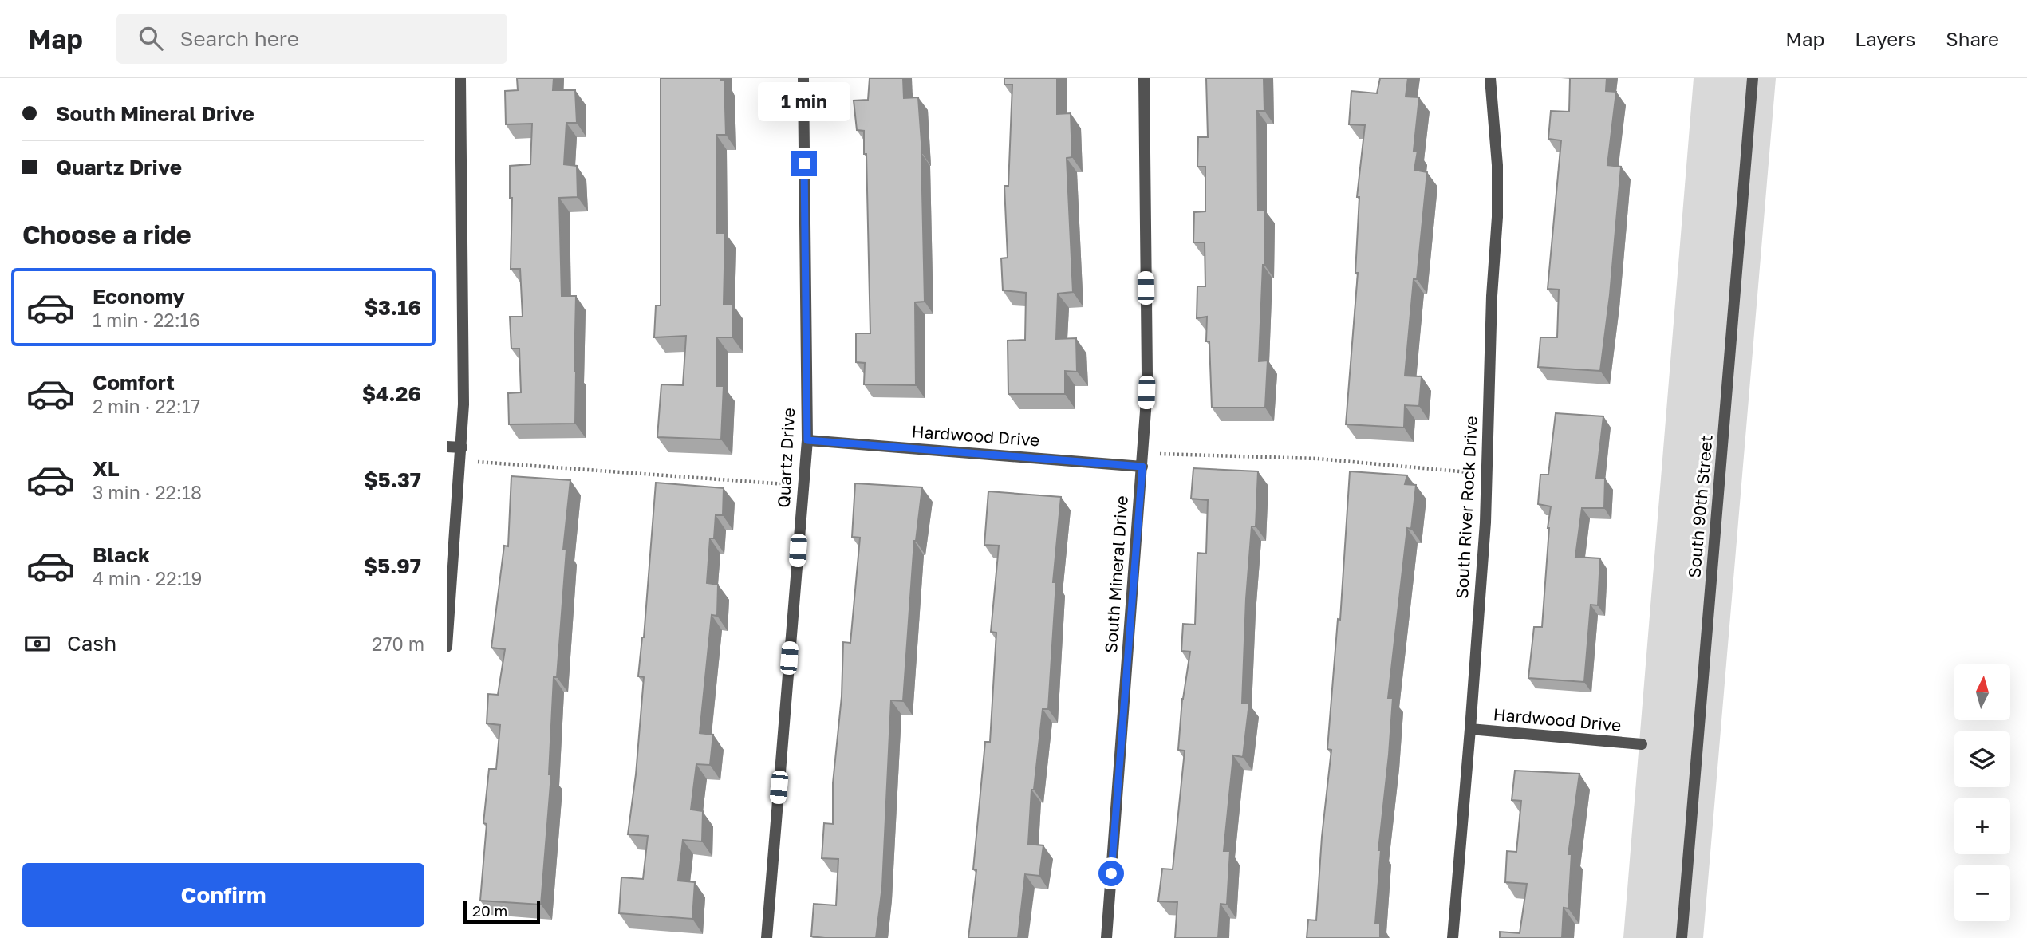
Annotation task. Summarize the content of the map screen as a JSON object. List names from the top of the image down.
{
  "streets": {
    "street": [
      "Hardwood Drive",
      "Quartz Drive",
      "South 90th Street",
      "South River Rock Drive",
      "South Mineral Drive"
    ]
  },
  "crossings": [
    ["Hardwood Drive", "Quartz Drive"],
    ["Hardwood Drive", "South River Rock Drive"],
    ["Hardwood Drive", "South Mineral Drive"]
  ],
  "scale_bar": "20 m",
  "north": "top",
  "page": {
    "header": "Map",
    "search": "Search here",
    "nav": ["Map", "Layers", "Share"],
    "banner": ["South Mineral Drive", "Quartz Drive"],
    "bubble": "1 min",
    "heading": "Choose a ride",
    "list": [
      {
        "name": "Economy",
        "note": "1 min · 22:16",
        "value": "$3.16"
      },
      {
        "name": "Comfort",
        "note": "2 min · 22:17",
        "value": "$4.26"
      },
      {
        "name": "XL",
        "note": "3 min · 22:18",
        "value": "$5.37"
      },
      {
        "name": "Black",
        "note": "4 min · 22:19",
        "value": "$5.97"
      }
    ],
    "pay": ["Cash", "270 m"],
    "map_buttons": ["+", "−"],
    "buttons": "Confirm",
    "scale": "20 m"
  }
}
